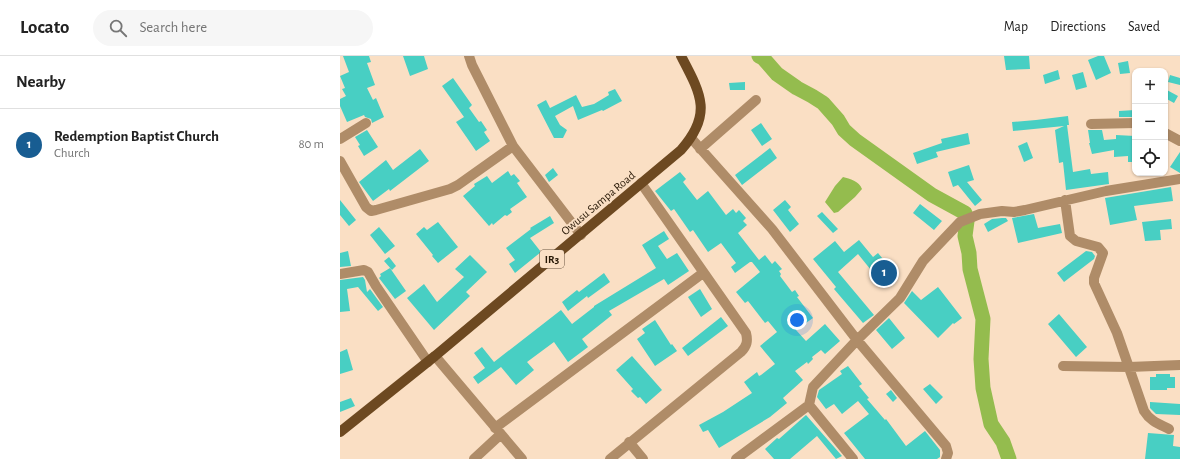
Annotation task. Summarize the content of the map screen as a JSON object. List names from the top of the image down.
{
  "streets": {
    "main road": ["Owusu Sampa Road", "IR3"]
  },
  "page": {
    "header": "Locato",
    "search": "Search here",
    "nav": ["Map", "Directions", "Saved"],
    "heading": "Nearby",
    "map_buttons": ["+", "−"],
    "list": [
      {
        "mark": "1",
        "name": "Redemption Baptist Church",
        "note": "Church",
        "value": "80 m"
      }
    ],
    "pins": "1"
  }
}
